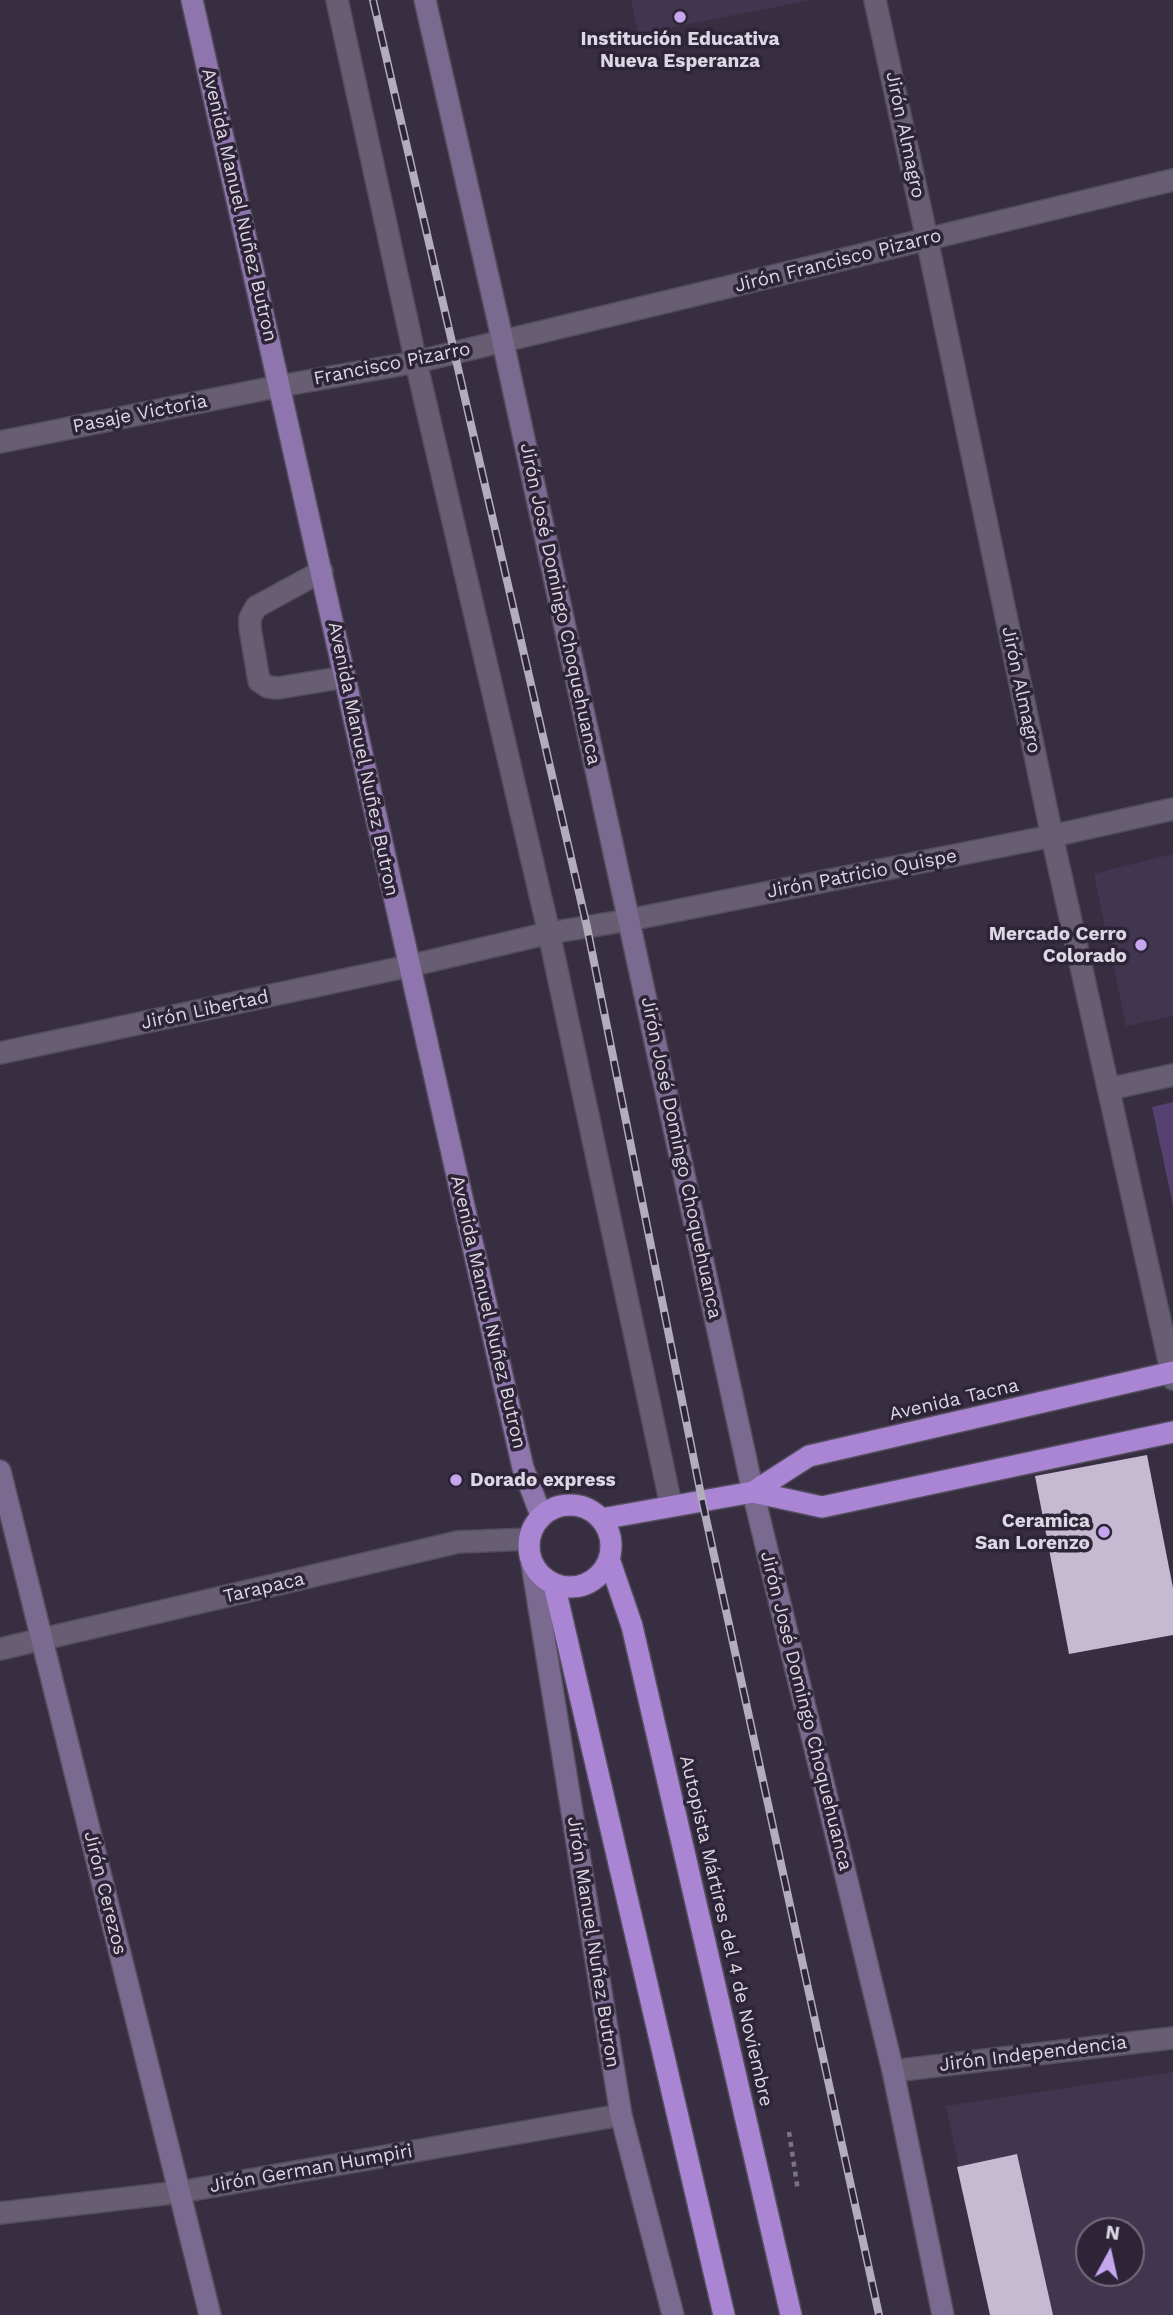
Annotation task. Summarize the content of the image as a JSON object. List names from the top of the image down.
{
  "streets": {
    "highway": ["Avenida Tacna", "Autopista Mártires del 4 de Noviembre"],
    "main road": ["Avenida Manuel Nuñez Butron"],
    "street": [
      "Jirón Almagro",
      "Jirón Francisco Pizarro",
      "Francisco Pizarro",
      "Pasaje Victoria",
      "Jirón José Domingo Choquehuanca",
      "Jirón Patricio Quispe",
      "Jirón Libertad",
      "Tarapaca",
      "Jirón Cerezos",
      "Jirón Manuel Nuñez Butron",
      "Jirón Independencia",
      "Jirón German Humpiri"
    ]
  },
  "crossings": [
    ["Jirón Almagro", "Jirón Francisco Pizarro"],
    ["Jirón Almagro", "Jirón Patricio Quispe"],
    ["Jirón Almagro", "Avenida Tacna"],
    ["Avenida Manuel Nuñez Butron", "Francisco Pizarro"],
    ["Avenida Manuel Nuñez Butron", "Pasaje Victoria"],
    ["Avenida Manuel Nuñez Butron", "Jirón Libertad"],
    ["Avenida Manuel Nuñez Butron", "Avenida Tacna"],
    ["Avenida Manuel Nuñez Butron", "Tarapaca"],
    ["Avenida Manuel Nuñez Butron", "Autopista Mártires del 4 de Noviembre"],
    ["Avenida Manuel Nuñez Butron", "Jirón Manuel Nuñez Butron"],
    ["Jirón Francisco Pizarro", "Francisco Pizarro"],
    ["Jirón Francisco Pizarro", "Jirón José Domingo Choquehuanca"],
    ["Francisco Pizarro", "Pasaje Victoria"],
    ["Francisco Pizarro", "Jirón José Domingo Choquehuanca"],
    ["Jirón José Domingo Choquehuanca", "Jirón Patricio Quispe"],
    ["Jirón José Domingo Choquehuanca", "Avenida Tacna"],
    ["Jirón José Domingo Choquehuanca", "Jirón Independencia"],
    ["Jirón Patricio Quispe", "Jirón Libertad"],
    ["Avenida Tacna", "Tarapaca"],
    ["Avenida Tacna", "Autopista Mártires del 4 de Noviembre"],
    ["Avenida Tacna", "Jirón Manuel Nuñez Butron"],
    ["Tarapaca", "Jirón Cerezos"],
    ["Tarapaca", "Autopista Mártires del 4 de Noviembre"],
    ["Tarapaca", "Jirón Manuel Nuñez Butron"],
    ["Jirón Cerezos", "Jirón German Humpiri"],
    ["Autopista Mártires del 4 de Noviembre", "Jirón Manuel Nuñez Butron"],
    ["Jirón Manuel Nuñez Butron", "Jirón German Humpiri"]
  ],
  "places": [
    "Institución Educativa Nueva Esperanza",
    "Mercado Cerro Colorado",
    "Dorado express",
    "Ceramica San Lorenzo"
  ],
  "north": "top"
}
